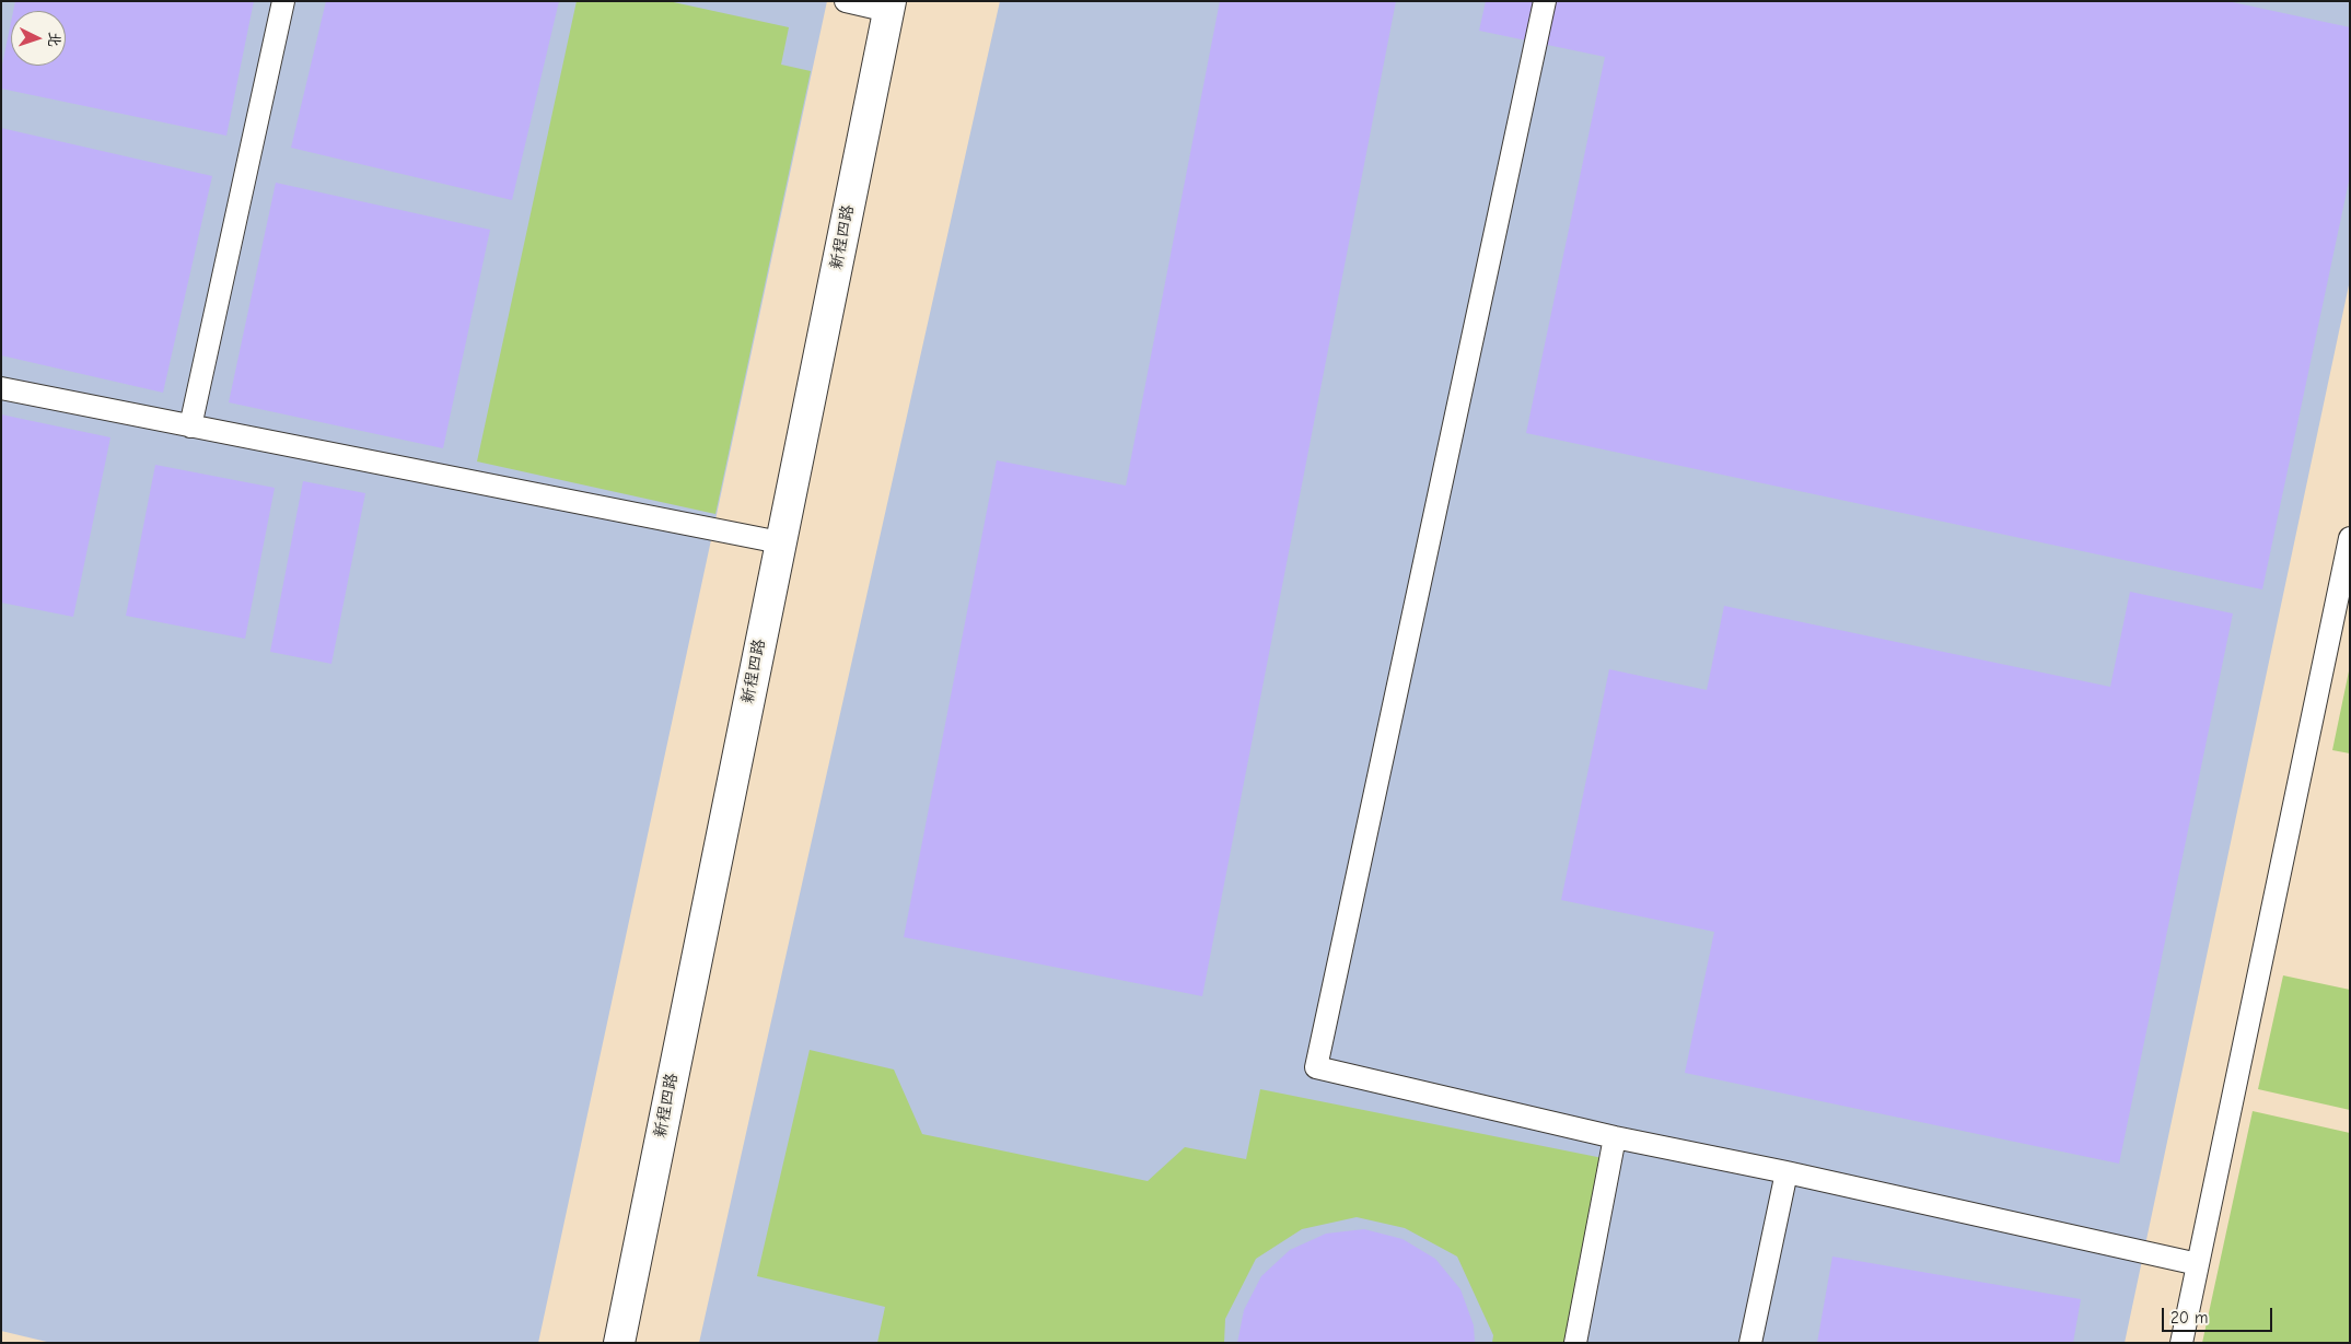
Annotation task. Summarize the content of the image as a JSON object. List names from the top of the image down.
{
  "streets": {
    "street": ["新程四路"]
  },
  "scale_bar": "20 m",
  "north": "right"
}
